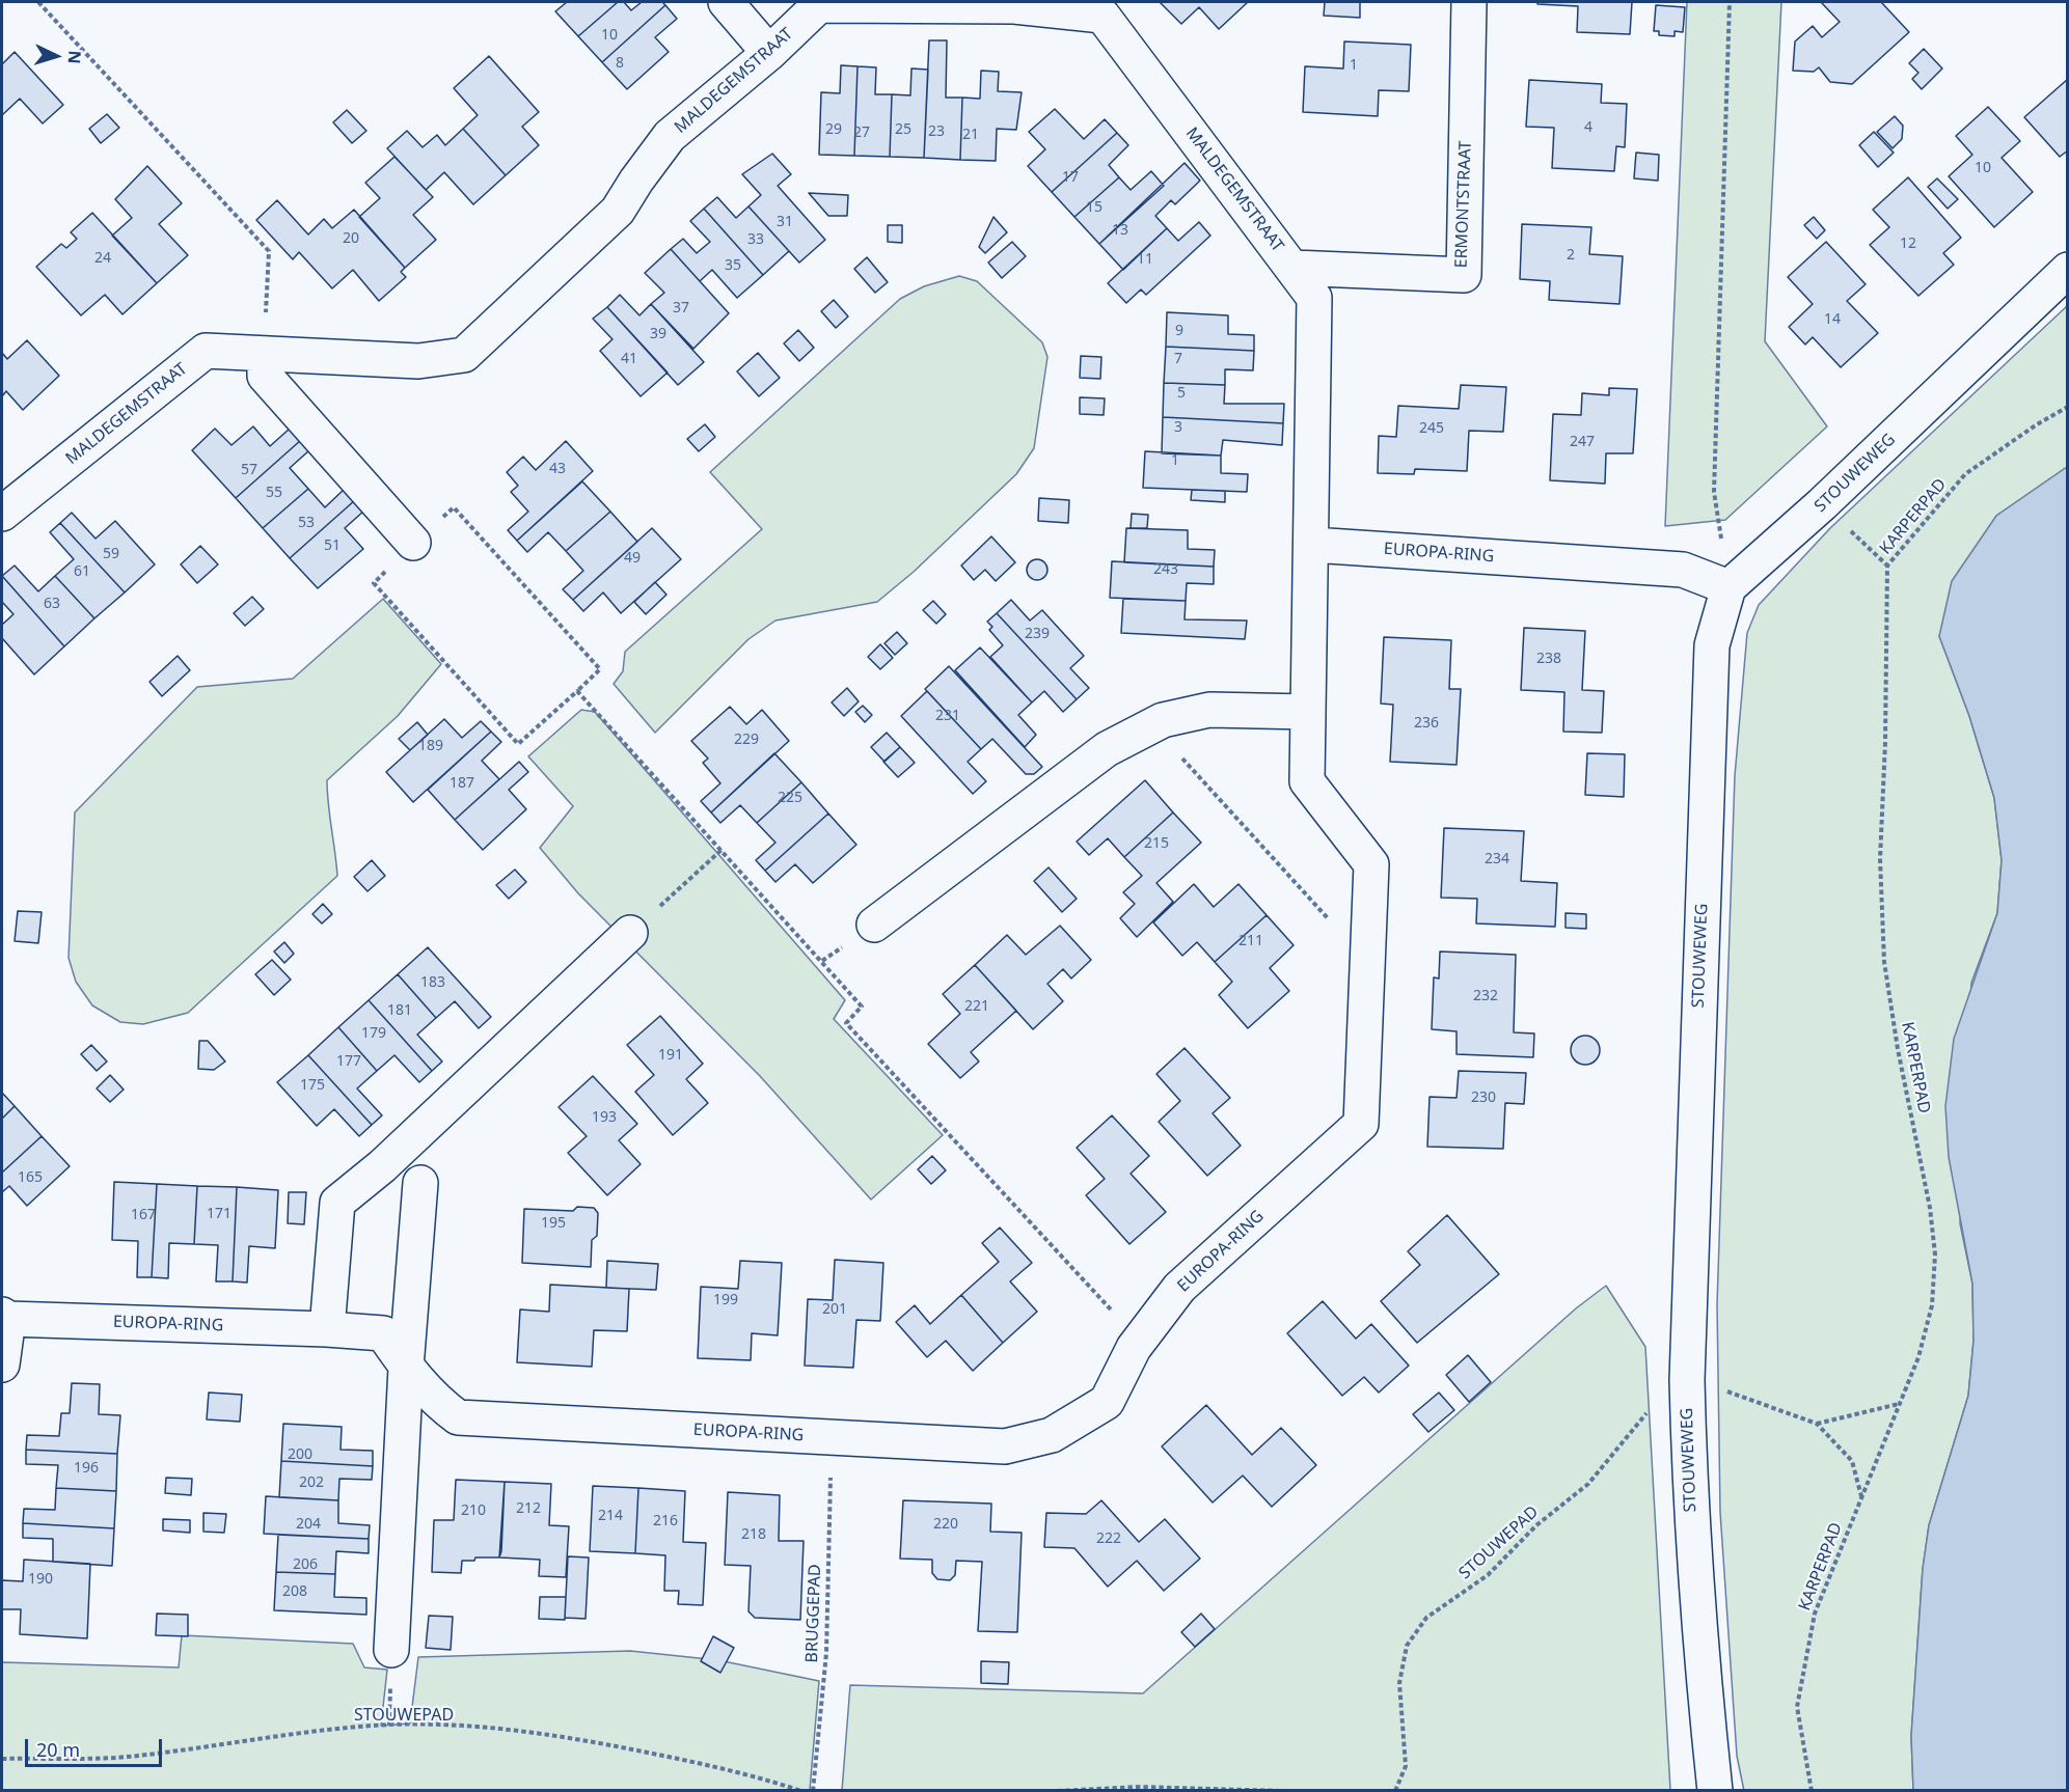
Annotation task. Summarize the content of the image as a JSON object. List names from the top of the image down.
{
  "streets": {
    "street": [
      "MALDEGEMSTRAAT",
      "ERMONTSTRAAT",
      "STOUWEWEG",
      "EUROPA-RING"
    ],
    "path": ["KARPERPAD", "STOUWEPAD", "BRUGGEPAD"]
  },
  "crossings": [
    ["MALDEGEMSTRAAT", "ERMONTSTRAAT"],
    ["MALDEGEMSTRAAT", "EUROPA-RING"],
    ["STOUWEWEG", "EUROPA-RING"],
    ["STOUWEWEG", "STOUWEPAD"],
    ["EUROPA-RING", "BRUGGEPAD"]
  ],
  "house_numbers": [
    "10",
    "8",
    "1",
    "4",
    "29",
    "25",
    "23",
    "27",
    "21",
    "10",
    "17",
    "15",
    "31",
    "13",
    "20",
    "33",
    "12",
    "2",
    "24",
    "11",
    "35",
    "37",
    "14",
    "9",
    "39",
    "41",
    "7",
    "5",
    "3",
    "245",
    "247",
    "1",
    "43",
    "57",
    "55",
    "53",
    "51",
    "59",
    "49",
    "243",
    "61",
    "63",
    "239",
    "238",
    "231",
    "236",
    "229",
    "189",
    "187",
    "225",
    "215",
    "234",
    "211",
    "183",
    "232",
    "221",
    "181",
    "179",
    "191",
    "177",
    "175",
    "230",
    "193",
    "165",
    "171",
    "167",
    "195",
    "199",
    "201",
    "200",
    "196",
    "202",
    "212",
    "210",
    "214",
    "216",
    "204",
    "220",
    "218",
    "222",
    "206",
    "190",
    "208"
  ],
  "scale_bar": "20 m",
  "north": "right"
}
